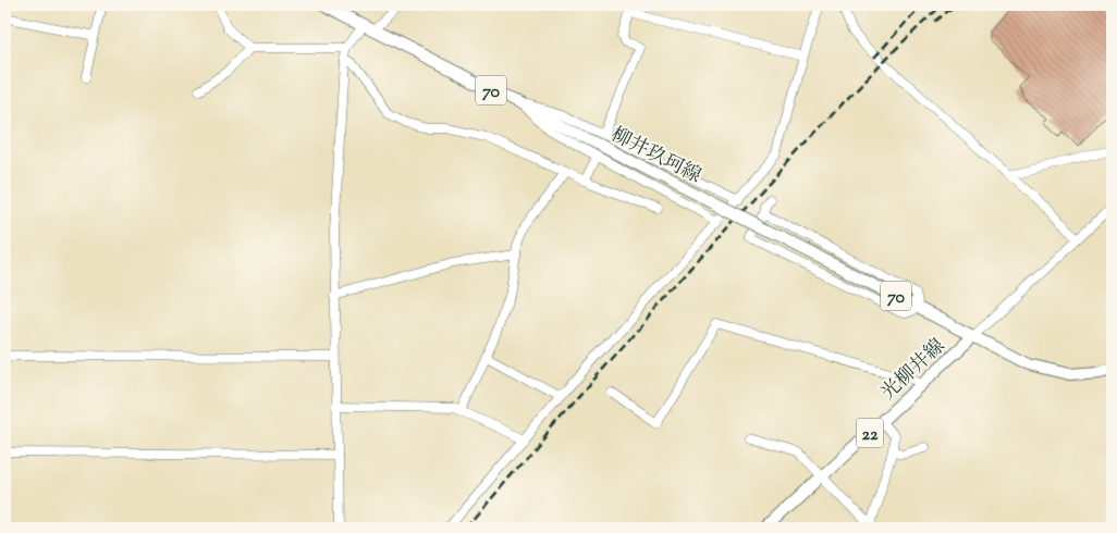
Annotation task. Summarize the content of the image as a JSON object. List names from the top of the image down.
{
  "streets": {
    "main road": [
      "70",
      "柳井玖珂線",
      "光柳井線",
      "22"
    ]
  },
  "crossings": [
    ["柳井玖珂線", "光柳井線"]
  ]
}
